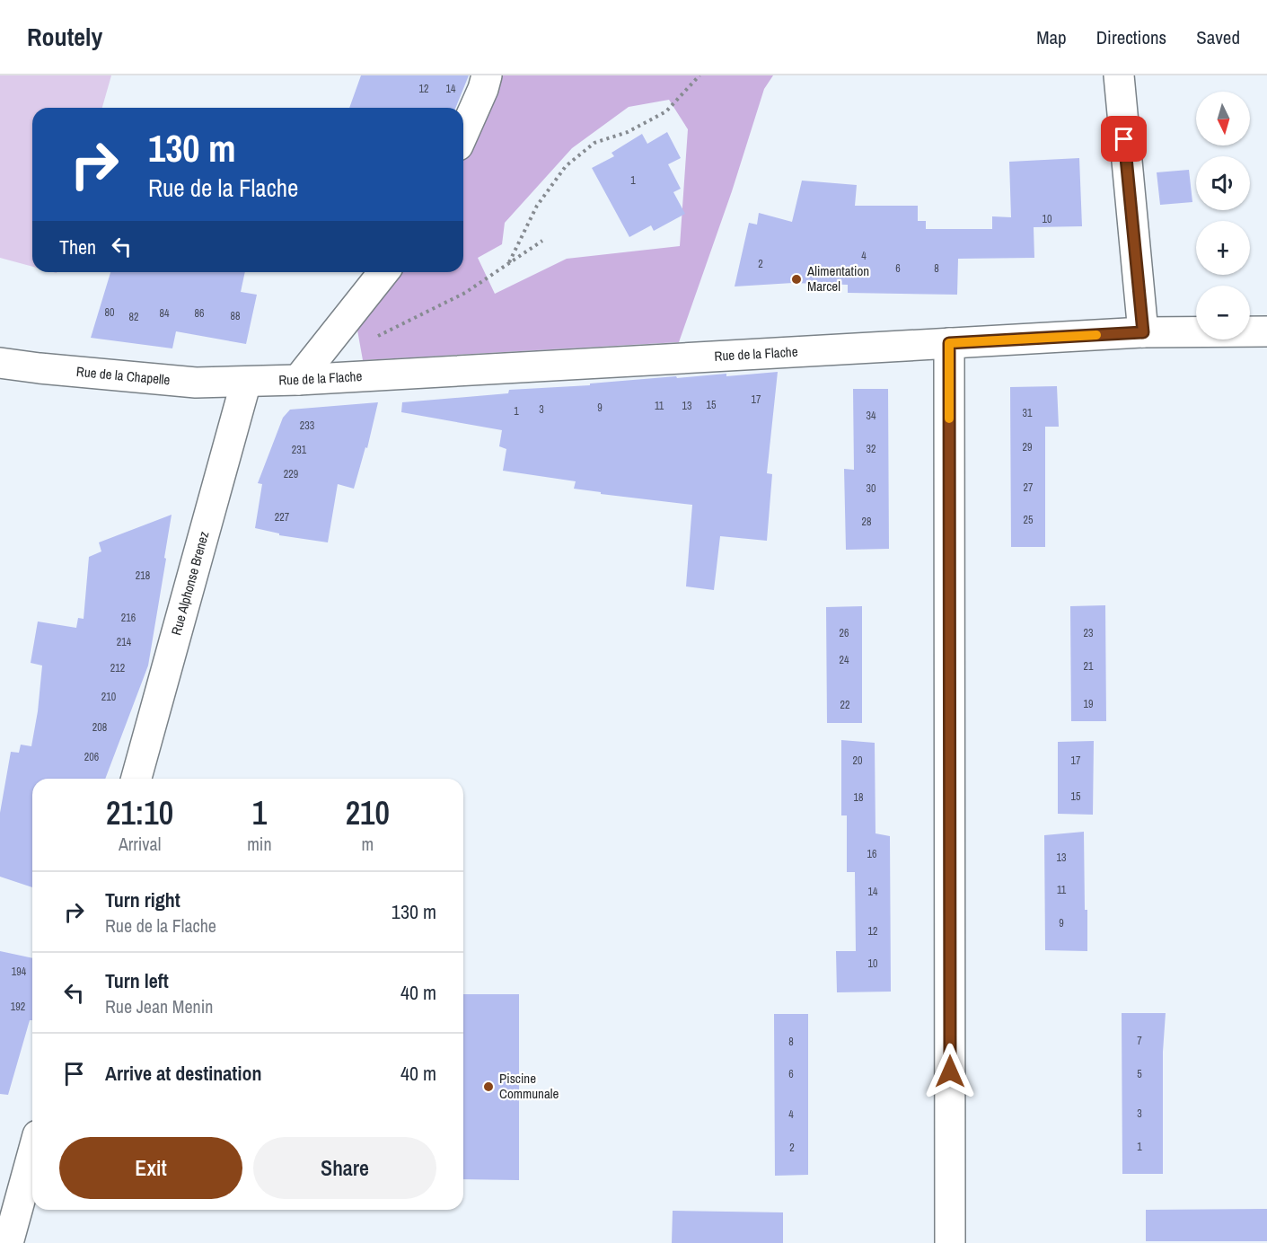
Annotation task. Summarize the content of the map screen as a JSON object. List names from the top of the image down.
{
  "streets": {
    "street": ["Rue de la Flache", "Rue de la Chapelle", "Rue Alphonse Brenez"]
  },
  "crossings": [
    ["Rue de la Flache", "Rue de la Chapelle"],
    ["Rue de la Flache", "Rue Alphonse Brenez"],
    ["Rue de la Chapelle", "Rue Alphonse Brenez"]
  ],
  "places": ["Alimentation Marcel", "Piscine Communale"],
  "house_numbers": [
    "12",
    "14",
    "1",
    "10",
    "4",
    "2",
    "6",
    "8",
    "80",
    "84",
    "86",
    "88",
    "82",
    "17",
    "15",
    "11",
    "13",
    "9",
    "3",
    "1",
    "31",
    "34",
    "233",
    "29",
    "32",
    "231",
    "229",
    "27",
    "30",
    "227",
    "25",
    "28",
    "218",
    "216",
    "26",
    "23",
    "214",
    "24",
    "21",
    "212",
    "210",
    "19",
    "22",
    "208",
    "206",
    "20",
    "17",
    "15",
    "18",
    "16",
    "13",
    "11",
    "14",
    "9",
    "12",
    "10",
    "194",
    "192",
    "7",
    "8",
    "6",
    "5",
    "3",
    "4",
    "1",
    "2"
  ],
  "north": "bottom",
  "page": {
    "header": "Routely",
    "nav": ["Map", "Directions", "Saved"],
    "map_buttons": ["+", "−"],
    "turn": ["130 m", "Rue de la Flache"],
    "then": "Then",
    "eta": [
      "21:10",
      "Arrival",
      "1",
      "min",
      "210",
      "m"
    ],
    "list": [
      {
        "name": "Turn right",
        "note": "Rue de la Flache",
        "value": "130 m"
      },
      {
        "name": "Turn left",
        "note": "Rue Jean Menin",
        "value": "40 m"
      },
      {
        "name": "Arrive at destination",
        "value": "40 m"
      }
    ],
    "buttons": ["Exit", "Share"]
  }
}
